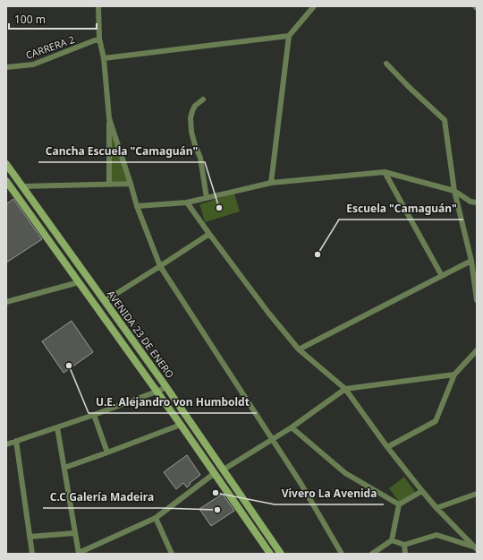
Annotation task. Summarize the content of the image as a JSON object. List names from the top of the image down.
{
  "streets": {
    "main road": ["AVENIDA 23 DE ENERO"],
    "street": ["CARRERA 2"]
  },
  "places": [
    "Cancha Escuela \"Camaguán\"",
    "Escuela \"Camaguán\"",
    "U.E. Alejandro von Humboldt",
    "Vivero La Avenida",
    "C.C Galería Madeira"
  ],
  "scale_bar": "100 m"
}
